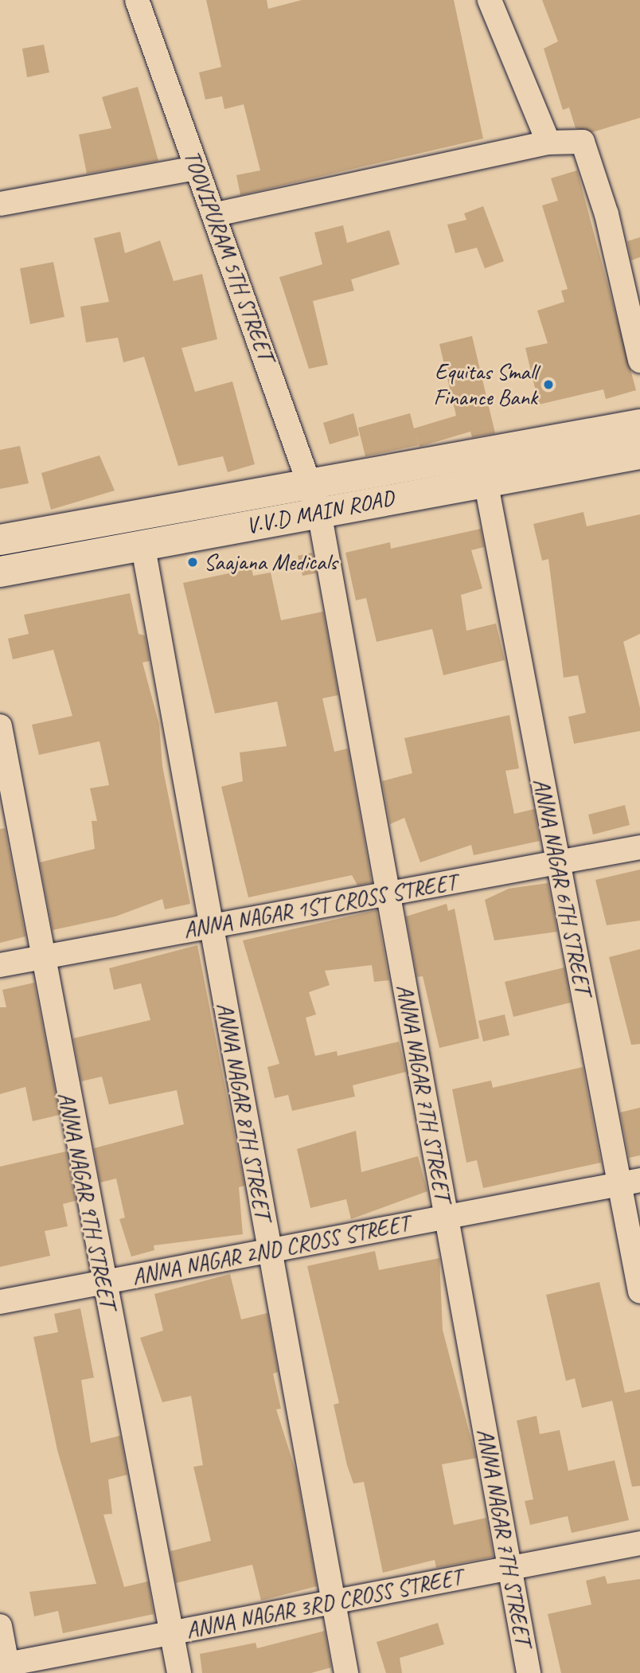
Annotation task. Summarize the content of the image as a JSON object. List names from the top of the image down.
{
  "streets": {
    "main road": ["V.V.D MAIN ROAD"],
    "street": [
      "TOOVIPURAM 5TH STREET",
      "ANNA NAGAR 6TH STREET",
      "ANNA NAGAR 1ST CROSS STREET",
      "ANNA NAGAR 7TH STREET",
      "ANNA NAGAR 8TH STREET",
      "ANNA NAGAR 9TH STREET",
      "ANNA NAGAR 2ND CROSS STREET",
      "ANNA NAGAR 3RD CROSS STREET"
    ]
  },
  "crossings": [
    ["TOOVIPURAM 5TH STREET", "V.V.D MAIN ROAD"],
    ["TOOVIPURAM 5TH STREET", "ANNA NAGAR 7TH STREET"],
    ["V.V.D MAIN ROAD", "ANNA NAGAR 6TH STREET"],
    ["V.V.D MAIN ROAD", "ANNA NAGAR 7TH STREET"],
    ["V.V.D MAIN ROAD", "ANNA NAGAR 8TH STREET"],
    ["ANNA NAGAR 6TH STREET", "ANNA NAGAR 1ST CROSS STREET"],
    ["ANNA NAGAR 6TH STREET", "ANNA NAGAR 2ND CROSS STREET"],
    ["ANNA NAGAR 1ST CROSS STREET", "ANNA NAGAR 7TH STREET"],
    ["ANNA NAGAR 1ST CROSS STREET", "ANNA NAGAR 8TH STREET"],
    ["ANNA NAGAR 1ST CROSS STREET", "ANNA NAGAR 9TH STREET"],
    ["ANNA NAGAR 7TH STREET", "ANNA NAGAR 2ND CROSS STREET"],
    ["ANNA NAGAR 7TH STREET", "ANNA NAGAR 3RD CROSS STREET"],
    ["ANNA NAGAR 8TH STREET", "ANNA NAGAR 2ND CROSS STREET"],
    ["ANNA NAGAR 8TH STREET", "ANNA NAGAR 3RD CROSS STREET"],
    ["ANNA NAGAR 9TH STREET", "ANNA NAGAR 2ND CROSS STREET"],
    ["ANNA NAGAR 9TH STREET", "ANNA NAGAR 3RD CROSS STREET"]
  ],
  "places": ["Equitas Small Finance Bank", "Saajana Medicals"]
}
